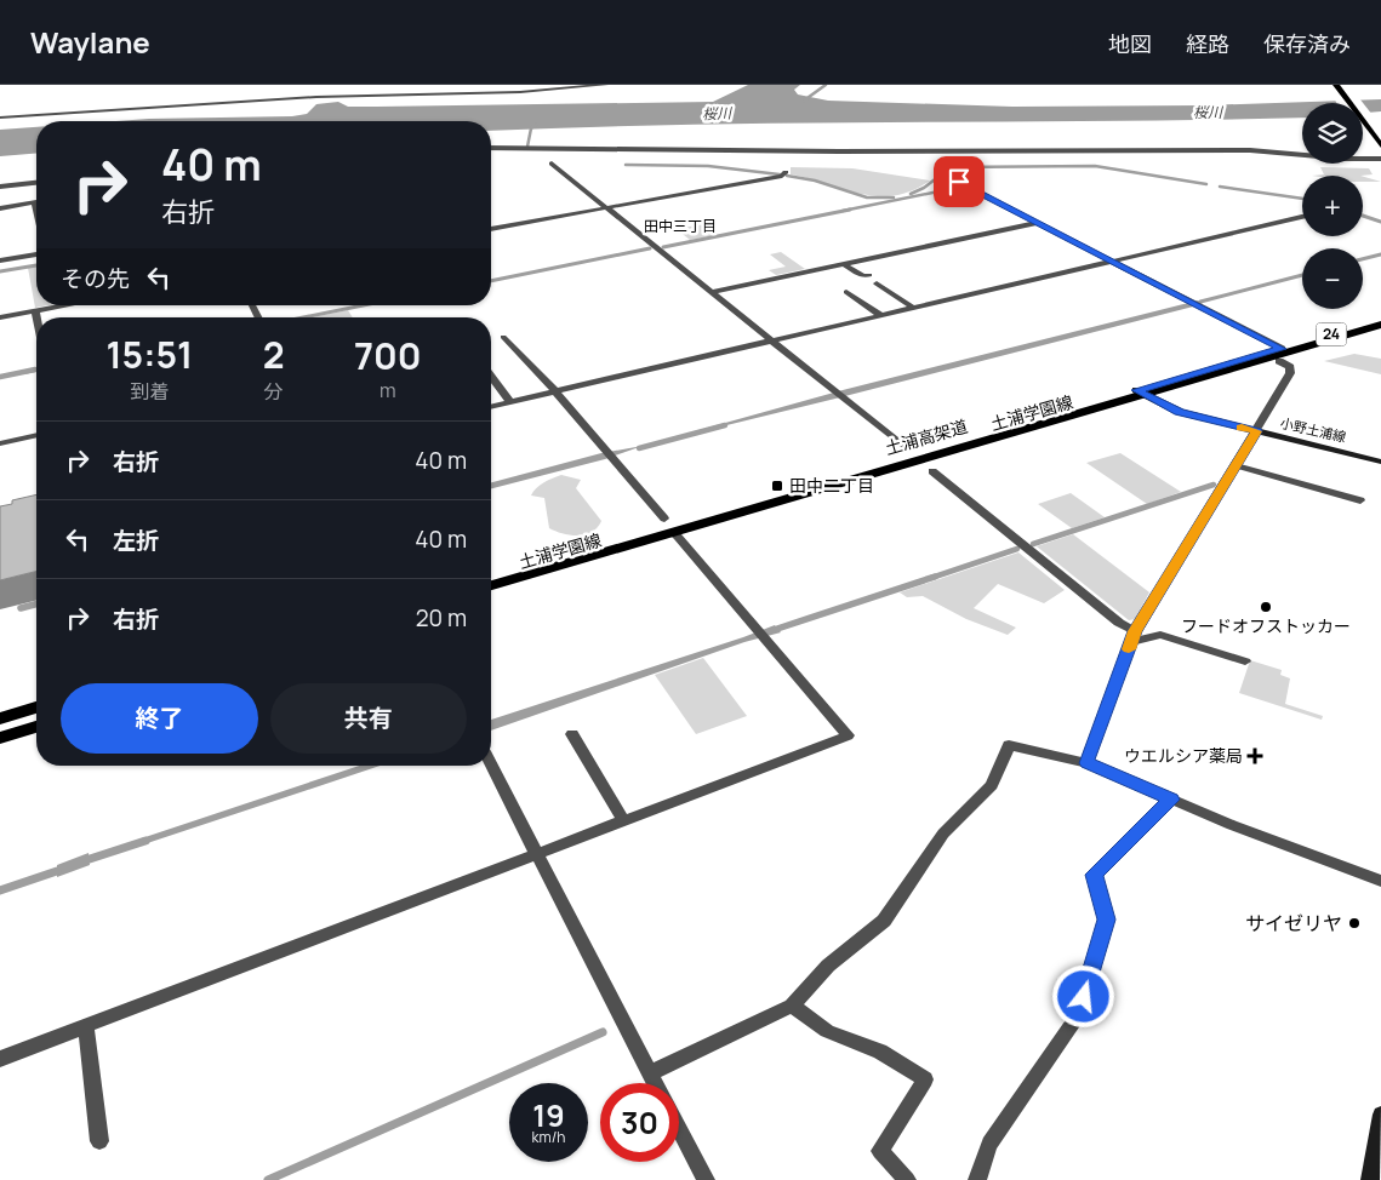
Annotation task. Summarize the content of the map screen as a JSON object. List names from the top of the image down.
{
  "streets": {
    "main road": [
      "24",
      "土浦学園線",
      "小野土浦線",
      "土浦高架道"
    ]
  },
  "crossings": [
    ["土浦学園線", "小野土浦線"]
  ],
  "districts": ["田中三丁目"],
  "water": ["桜川"],
  "places": {
    "transit": ["田中二丁目"],
    "other": ["フードオフストッカー", "サイゼリヤ"],
    "health": ["ウエルシア薬局"]
  },
  "page": {
    "header": "Waylane",
    "nav": ["地図", "経路", "保存済み"],
    "map_buttons": ["+", "−"],
    "turn": ["40 m", "右折"],
    "then": "その先",
    "eta": [
      "15:51",
      "到着",
      "2",
      "分",
      "700",
      "m"
    ],
    "list": [
      {
        "name": "右折",
        "value": "40 m"
      },
      {
        "name": "左折",
        "value": "40 m"
      },
      {
        "name": "右折",
        "value": "20 m"
      }
    ],
    "buttons": ["終了", "共有"],
    "speed": "19 km/h",
    "limit": "30"
  }
}
